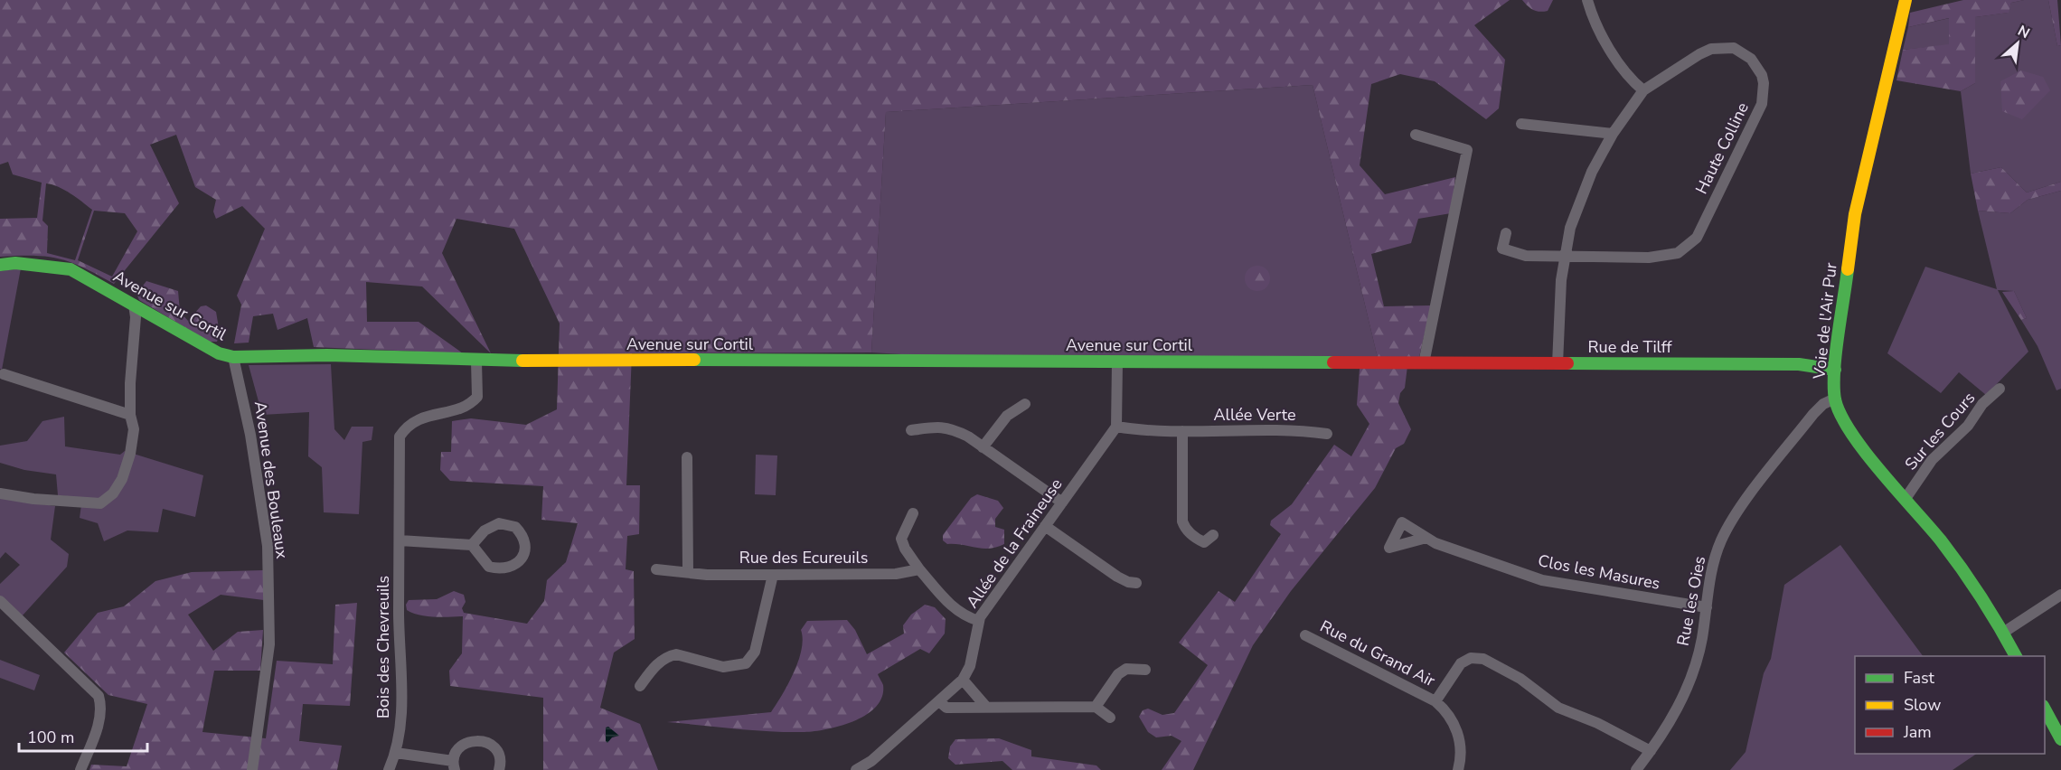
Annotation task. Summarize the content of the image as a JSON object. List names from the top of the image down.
{
  "streets": {
    "main road": ["Avenue sur Cortil", "Voie de l'Air Pur", "Rue de Tilff"],
    "street": [
      "Haute Colline",
      "Allée Verte",
      "Sur les Cours",
      "Avenue des Bouleaux",
      "Allée de la Fraineuse",
      "Rue des Ecureuils",
      "Clos les Masures",
      "Rue les Oies",
      "Bois des Chevreuils",
      "Rue du Grand Air"
    ]
  },
  "crossings": [
    ["Avenue sur Cortil", "Rue de Tilff"],
    ["Avenue sur Cortil", "Avenue des Bouleaux"],
    ["Avenue sur Cortil", "Bois des Chevreuils"],
    ["Voie de l'Air Pur", "Rue de Tilff"],
    ["Voie de l'Air Pur", "Sur les Cours"],
    ["Voie de l'Air Pur", "Rue les Oies"],
    ["Allée Verte", "Allée de la Fraineuse"],
    ["Clos les Masures", "Rue les Oies"],
    ["Rue les Oies", "Rue du Grand Air"]
  ],
  "legend": ["Fast", "Slow", "Jam"],
  "scale_bar": "100 m",
  "north": "top right"
}
